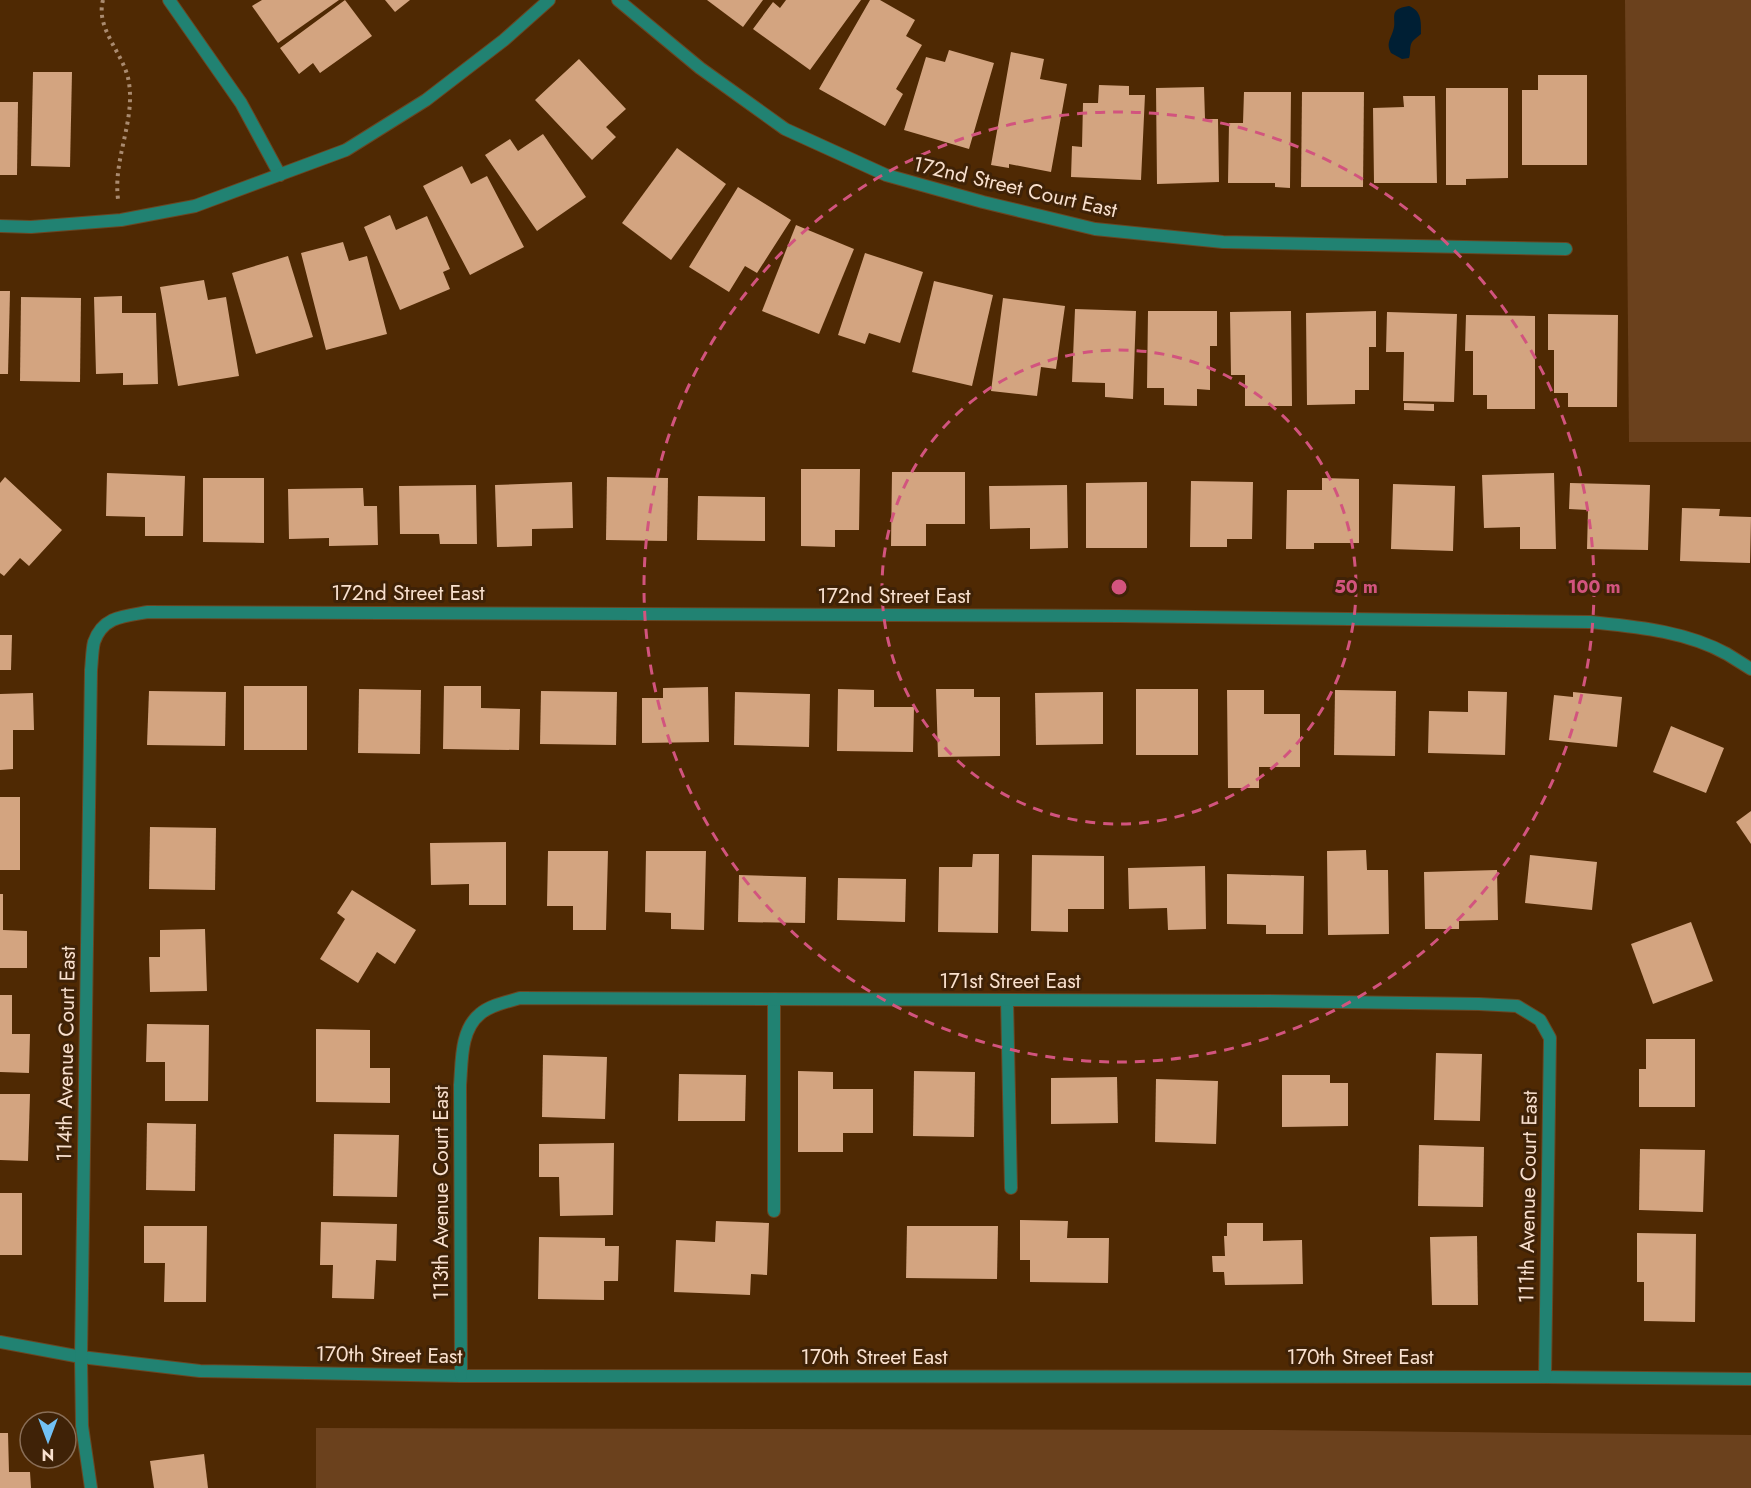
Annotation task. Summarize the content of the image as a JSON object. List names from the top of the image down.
{
  "streets": {
    "street": [
      "172nd Street Court East",
      "172nd Street East",
      "171st Street East",
      "114th Avenue Court East",
      "113th Avenue Court East",
      "111th Avenue Court East",
      "170th Street East"
    ]
  },
  "crossings": [
    ["172nd Street East", "114th Avenue Court East"],
    ["171st Street East", "113th Avenue Court East"],
    ["171st Street East", "111th Avenue Court East"],
    ["114th Avenue Court East", "170th Street East"],
    ["113th Avenue Court East", "170th Street East"],
    ["111th Avenue Court East", "170th Street East"]
  ],
  "north": "bottom",
  "rings": ["50 m", "100 m"]
}
